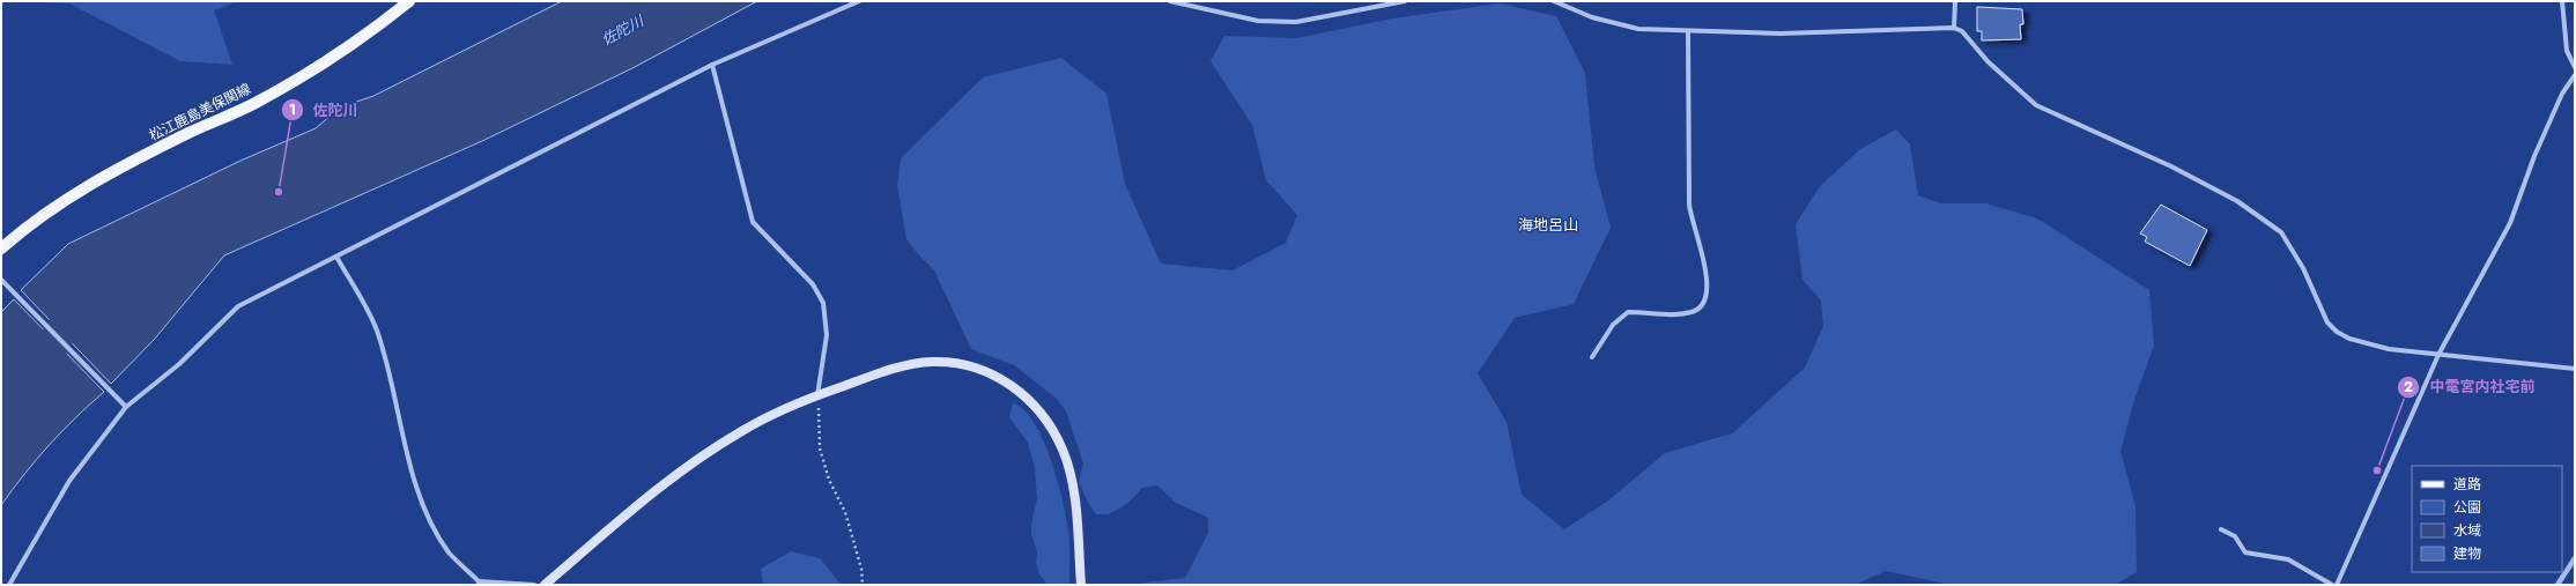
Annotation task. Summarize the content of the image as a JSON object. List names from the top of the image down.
{
  "streets": {
    "main road": ["松江鹿島美保関線"]
  },
  "districts": ["海地呂山"],
  "water": ["佐陀川"],
  "places": ["佐陀川", "中電宮内社宅前"],
  "legend": [
    "道路",
    "公園",
    "水域",
    "建物"
  ]
}
